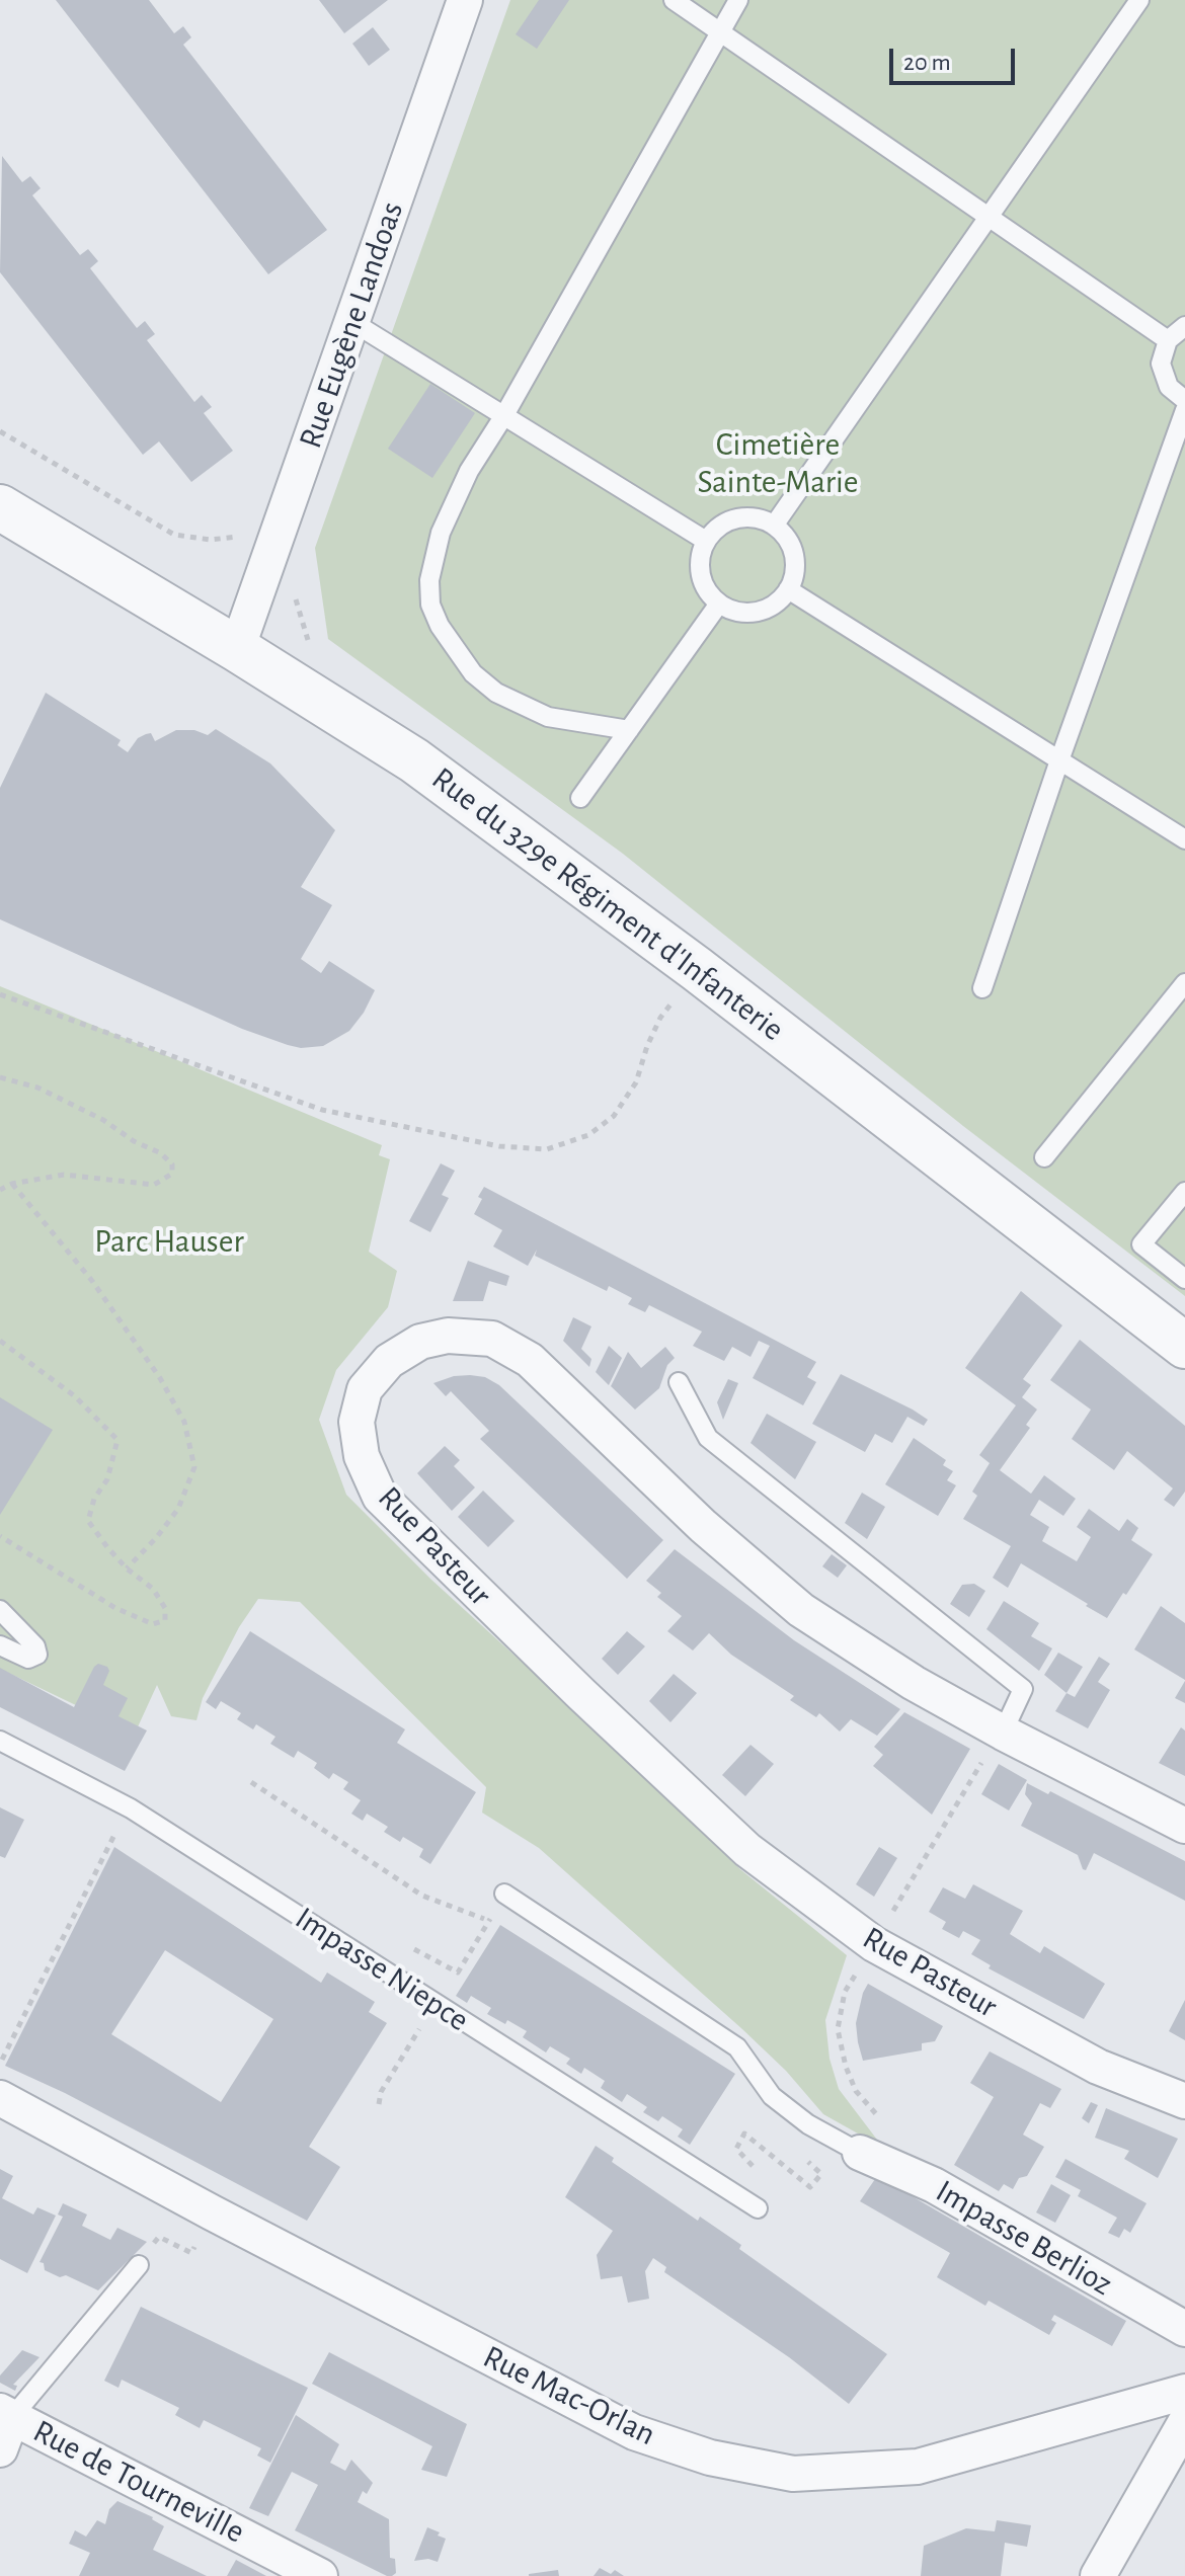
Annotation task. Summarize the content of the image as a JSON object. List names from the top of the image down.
{
  "streets": {
    "street": [
      "Rue Eugène Landoas",
      "Rue du 329e Régiment d'Infanterie",
      "Rue Pasteur",
      "Impasse Berlioz",
      "Rue Mac-Orlan",
      "Rue de Tourneville"
    ],
    "lane": ["Impasse Niepce"]
  },
  "crossings": [
    ["Rue Eugène Landoas", "Rue du 329e Régiment d'Infanterie"]
  ],
  "parks": ["Cimetière Sainte-Marie", "Parc Hauser"],
  "scale_bar": "20 m"
}
